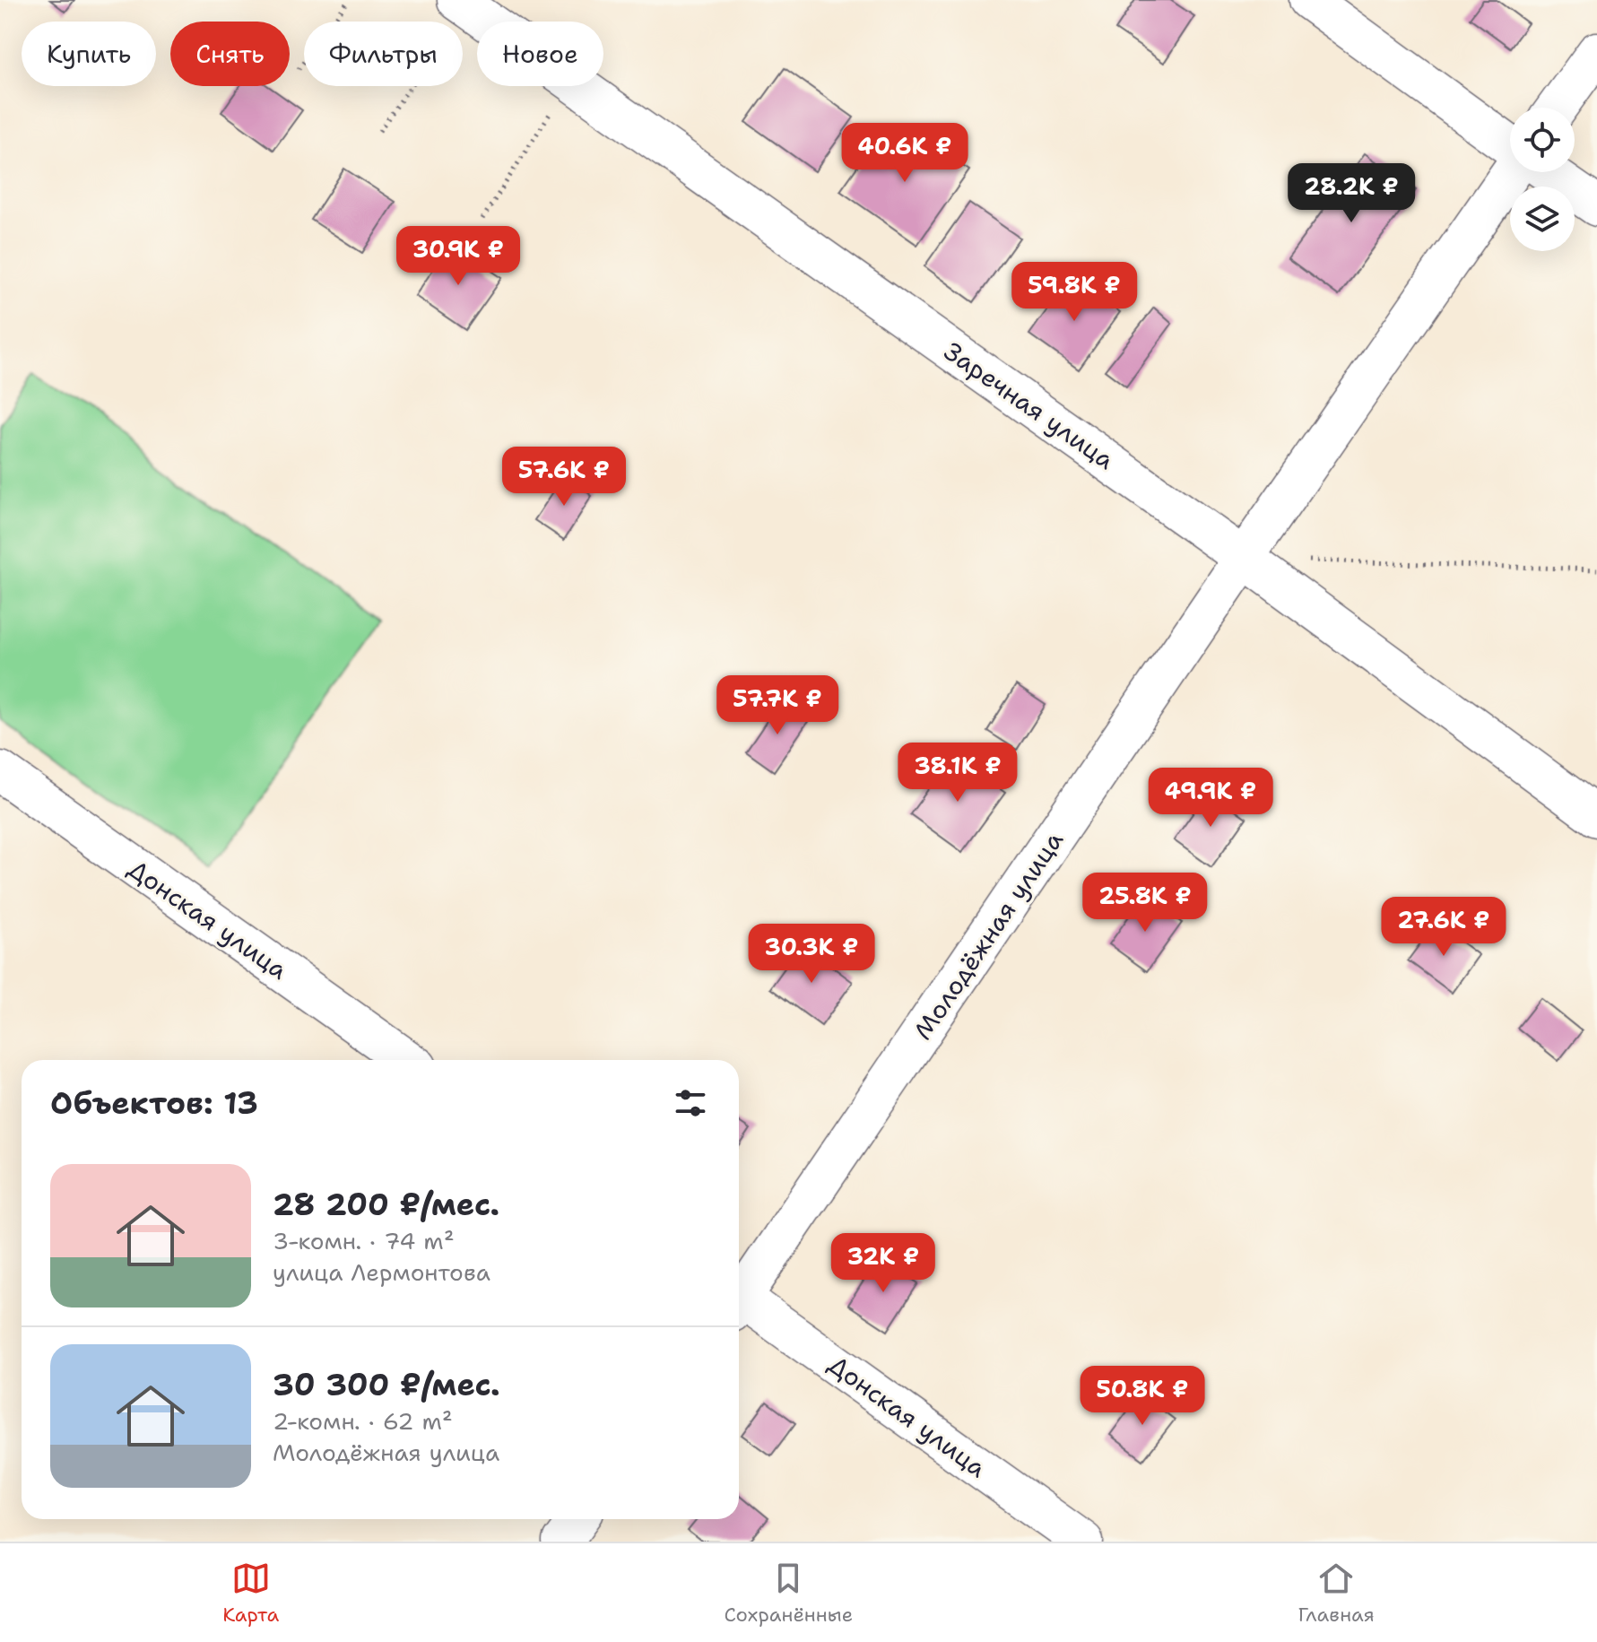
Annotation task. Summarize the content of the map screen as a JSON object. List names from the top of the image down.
{
  "streets": {
    "street": ["Заречная улица", "Донская улица", "Молодёжная улица"]
  },
  "crossings": [
    ["Заречная улица", "Молодёжная улица"]
  ],
  "page": {
    "chip": [
      "Купить",
      "Снять",
      "Фильтры",
      "Новое"
    ],
    "price": [
      "40.6K ₽",
      "28.2K ₽",
      "30.9K ₽",
      "59.8K ₽",
      "57.6K ₽",
      "57.7K ₽",
      "38.1K ₽",
      "49.9K ₽",
      "25.8K ₽",
      "27.6K ₽",
      "30.3K ₽",
      "32K ₽",
      "50.8K ₽"
    ],
    "heading": "Объектов: 13",
    "list": [
      {
        "name": "28 200 ₽/мес.",
        "note": "3-комн. · 74 m² · улица Лермонтова"
      },
      {
        "name": "30 300 ₽/мес.",
        "note": "2-комн. · 62 m² · Молодёжная улица"
      }
    ],
    "tabs": ["Карта", "Сохранённые", "Главная"]
  }
}
